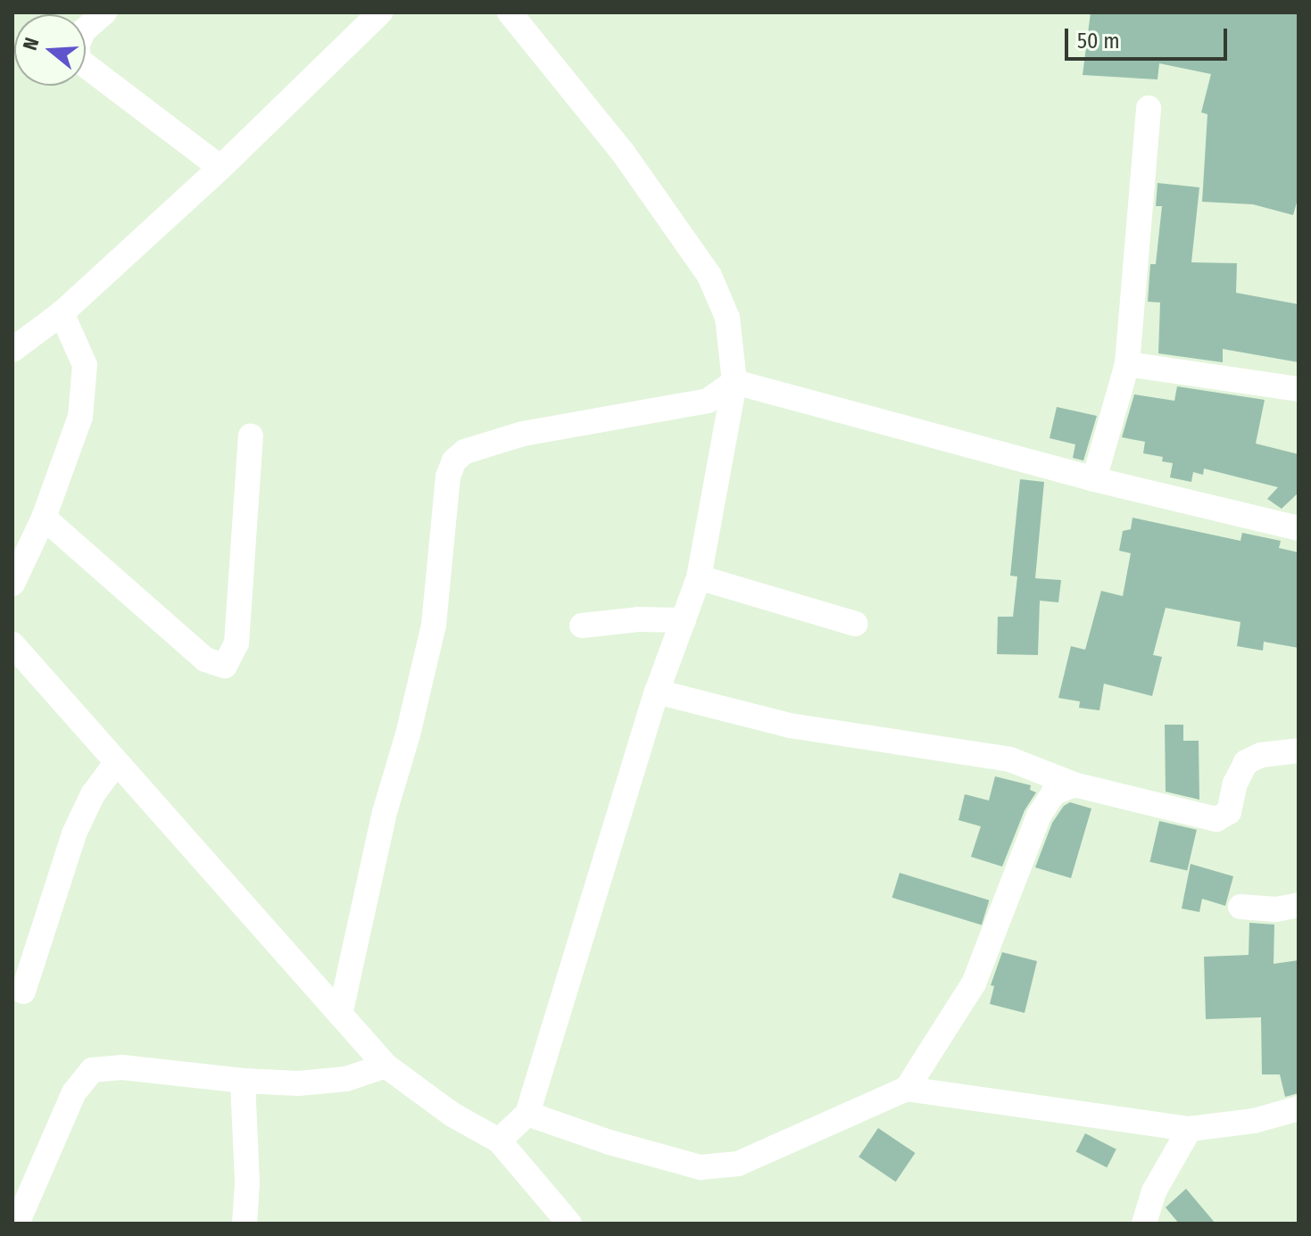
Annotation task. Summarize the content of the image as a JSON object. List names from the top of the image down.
{
  "scale_bar": "50 m",
  "north": "left"
}
